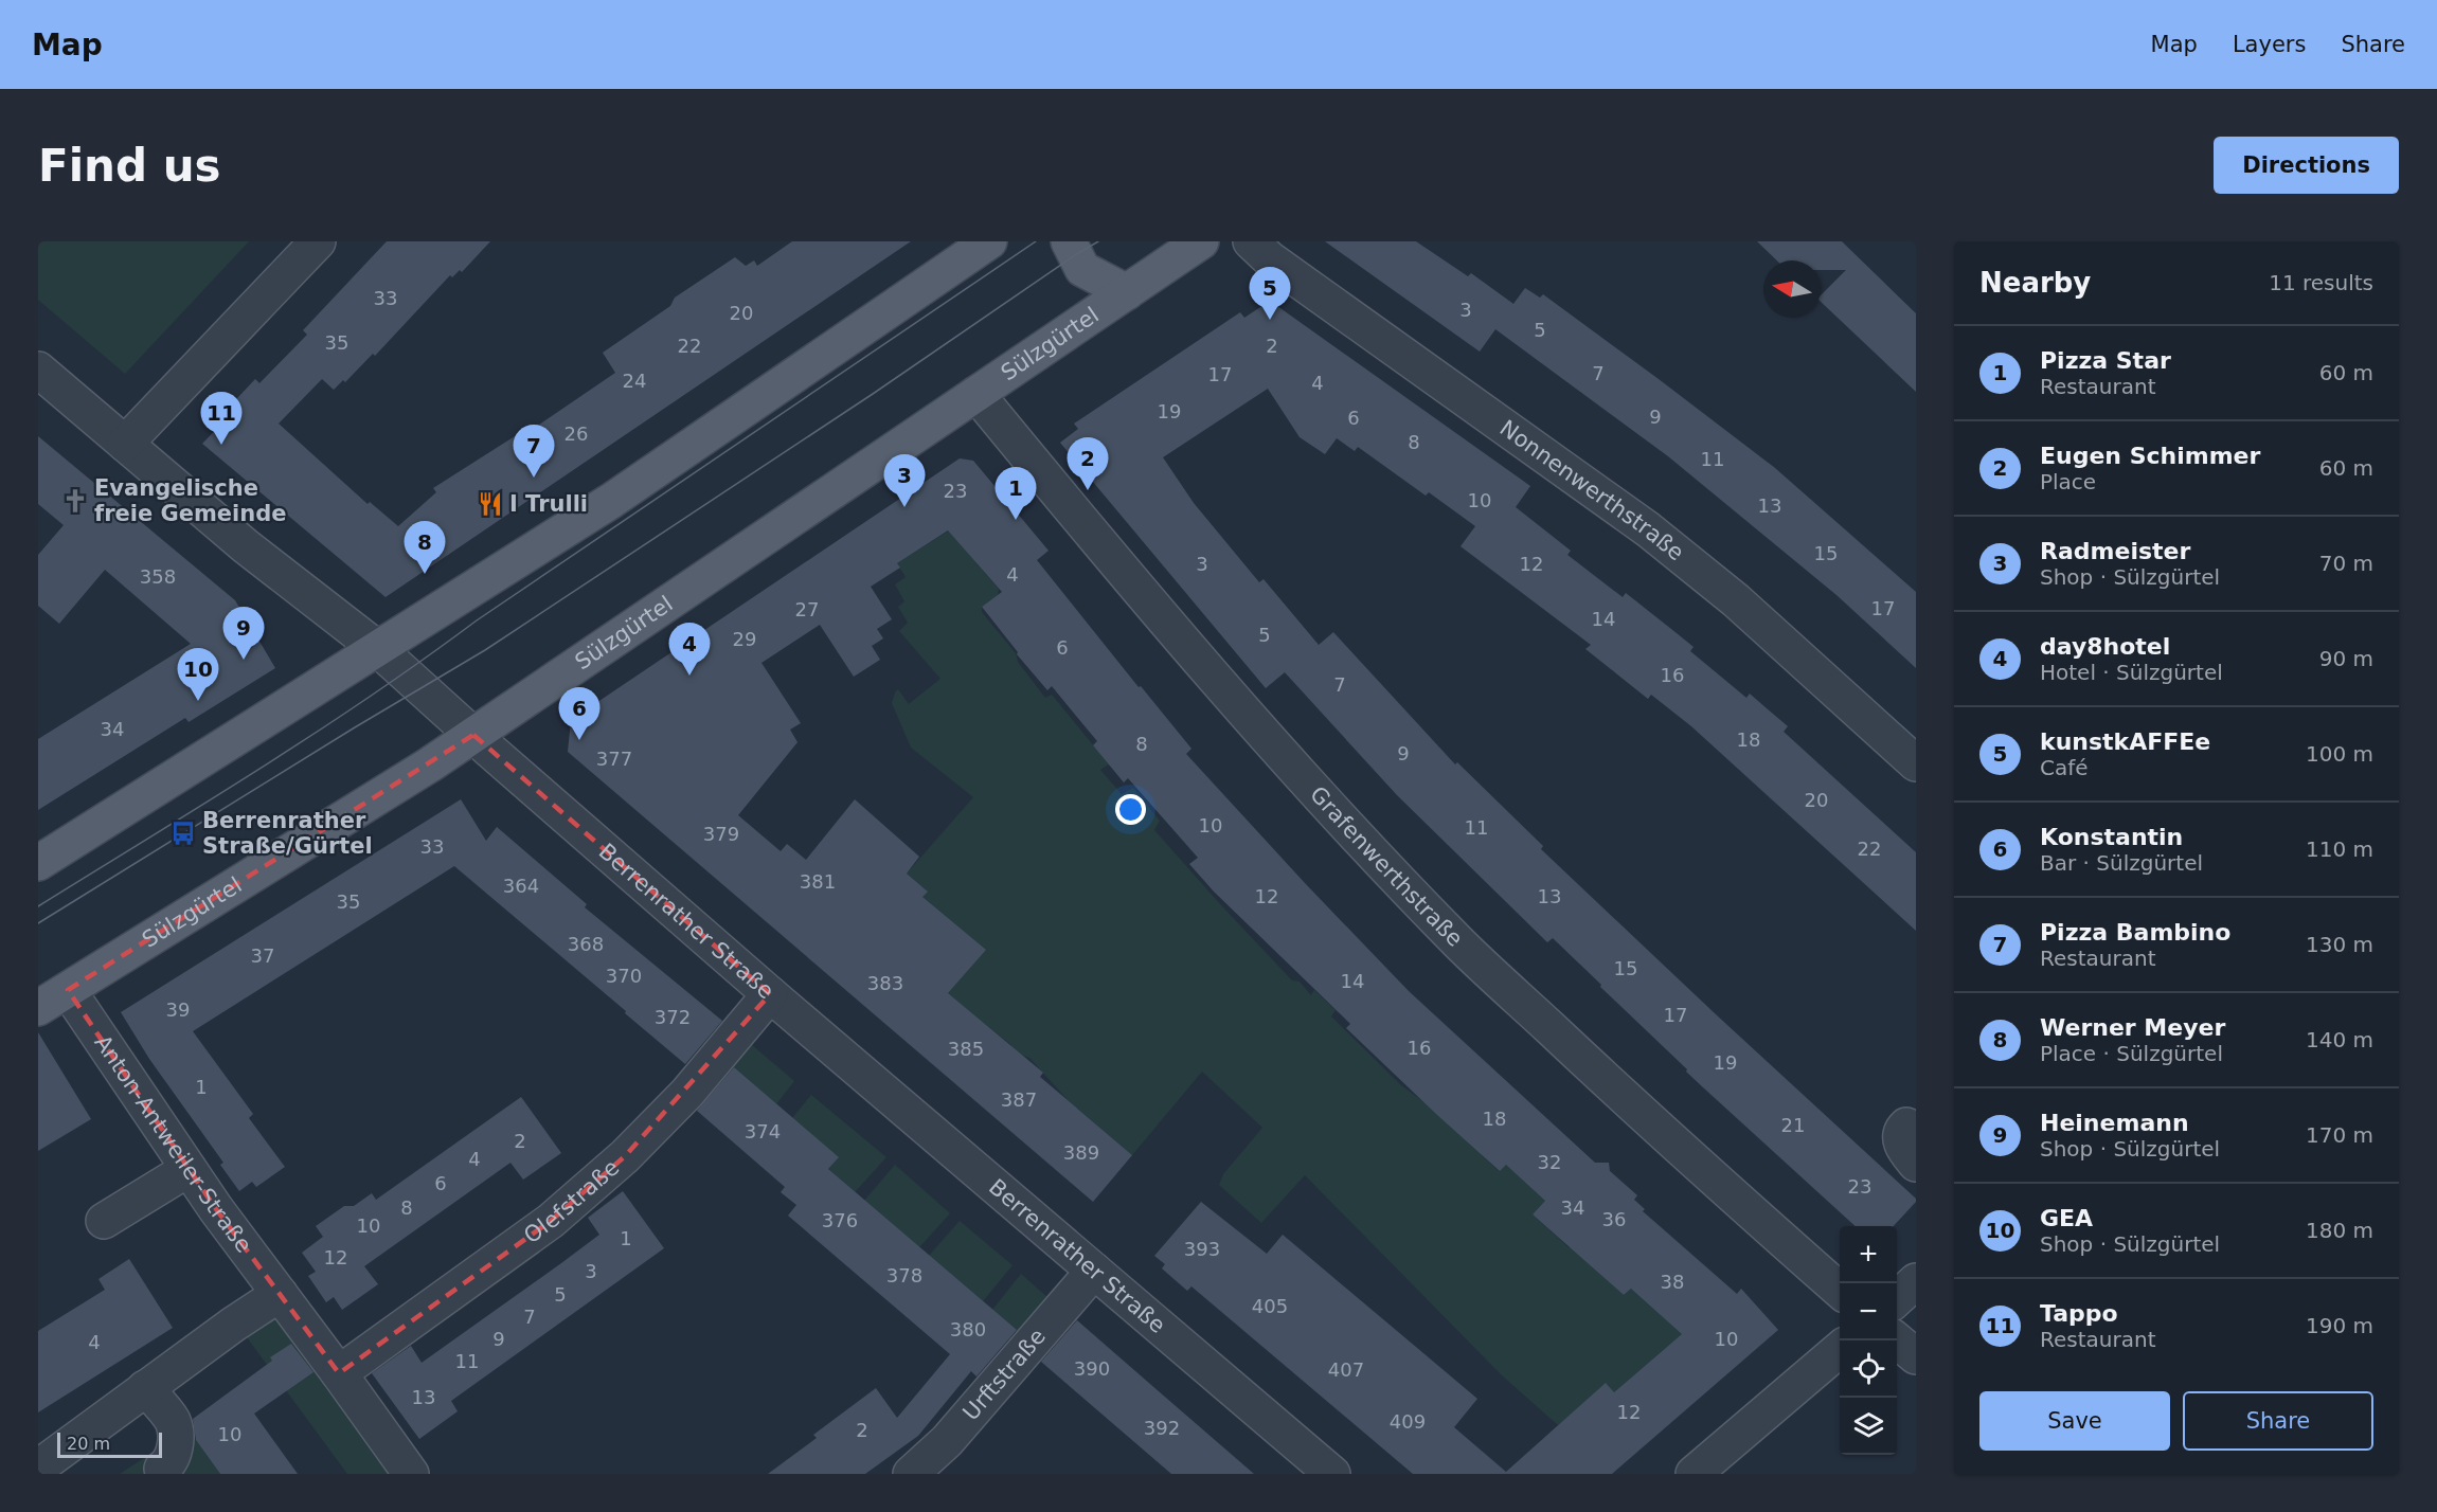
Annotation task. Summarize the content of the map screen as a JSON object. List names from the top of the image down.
{
  "streets": {
    "main road": ["Sülzgürtel"],
    "street": [
      "Nonnenwerthstraße",
      "Grafenwerthstraße",
      "Berrenrather Straße",
      "Anton-Antweiler-Straße",
      "Olefstraße",
      "Urftstraße"
    ]
  },
  "crossings": [
    ["Sülzgürtel", "Grafenwerthstraße"],
    ["Sülzgürtel", "Berrenrather Straße"],
    ["Sülzgürtel", "Anton-Antweiler-Straße"],
    ["Berrenrather Straße", "Olefstraße"],
    ["Berrenrather Straße", "Urftstraße"],
    ["Anton-Antweiler-Straße", "Olefstraße"]
  ],
  "places": {
    "church": ["Evangelische freie Gemeinde"],
    "restaurant": ["I Trulli"],
    "bus stop": ["Berrenrather Straße/Gürtel"]
  },
  "house_numbers": [
    "33",
    "3",
    "20",
    "5",
    "35",
    "22",
    "2",
    "7",
    "17",
    "24",
    "4",
    "19",
    "9",
    "6",
    "26",
    "8",
    "11",
    "23",
    "10",
    "13",
    "15",
    "3",
    "12",
    "4",
    "358",
    "17",
    "27",
    "14",
    "5",
    "29",
    "6",
    "16",
    "7",
    "34",
    "18",
    "8",
    "9",
    "377",
    "20",
    "10",
    "11",
    "379",
    "33",
    "22",
    "381",
    "364",
    "12",
    "13",
    "35",
    "368",
    "37",
    "15",
    "370",
    "14",
    "383",
    "39",
    "17",
    "372",
    "16",
    "385",
    "19",
    "1",
    "387",
    "18",
    "21",
    "374",
    "2",
    "389",
    "4",
    "32",
    "6",
    "23",
    "8",
    "34",
    "36",
    "376",
    "10",
    "1",
    "393",
    "12",
    "3",
    "378",
    "38",
    "5",
    "405",
    "7",
    "380",
    "9",
    "10",
    "4",
    "11",
    "390",
    "407",
    "13",
    "12",
    "409",
    "392",
    "2",
    "10"
  ],
  "scale_bar": "20 m",
  "north": "left",
  "page": {
    "header": "Map",
    "nav": ["Map", "Layers", "Share"],
    "buttons": [
      "Directions",
      ["Save", "Share"]
    ],
    "title": "Find us",
    "heading": ["Nearby", "11 results"],
    "pins": [
      "5",
      "11",
      "7",
      "2",
      "3",
      "1",
      "8",
      "9",
      "4",
      "10",
      "6"
    ],
    "list": [
      {
        "mark": "1",
        "name": "Pizza Star",
        "note": "Restaurant",
        "value": "60 m"
      },
      {
        "mark": "2",
        "name": "Eugen Schimmer",
        "note": "Place",
        "value": "60 m"
      },
      {
        "mark": "3",
        "name": "Radmeister",
        "note": "Shop · Sülzgürtel",
        "value": "70 m"
      },
      {
        "mark": "4",
        "name": "day8hotel",
        "note": "Hotel · Sülzgürtel",
        "value": "90 m"
      },
      {
        "mark": "5",
        "name": "kunstkAFFEe",
        "note": "Café",
        "value": "100 m"
      },
      {
        "mark": "6",
        "name": "Konstantin",
        "note": "Bar · Sülzgürtel",
        "value": "110 m"
      },
      {
        "mark": "7",
        "name": "Pizza Bambino",
        "note": "Restaurant",
        "value": "130 m"
      },
      {
        "mark": "8",
        "name": "Werner Meyer",
        "note": "Place · Sülzgürtel",
        "value": "140 m"
      },
      {
        "mark": "9",
        "name": "Heinemann",
        "note": "Shop · Sülzgürtel",
        "value": "170 m"
      },
      {
        "mark": "10",
        "name": "GEA",
        "note": "Shop · Sülzgürtel",
        "value": "180 m"
      },
      {
        "mark": "11",
        "name": "Tappo",
        "note": "Restaurant",
        "value": "190 m"
      }
    ],
    "map_buttons": ["+", "−"],
    "scale": "20 m"
  }
}
